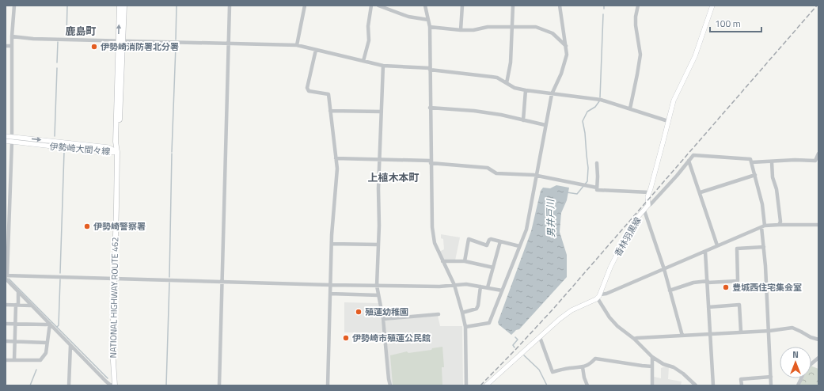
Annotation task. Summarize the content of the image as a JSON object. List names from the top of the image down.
{
  "streets": {
    "highway": ["NATIONAL HIGHWAY ROUTE 462"],
    "main road": ["伊勢崎大間々線", "香林羽黒線"]
  },
  "crossings": [
    ["伊勢崎大間々線", "NATIONAL HIGHWAY ROUTE 462"]
  ],
  "districts": ["鹿島町", "上植木本町"],
  "water": ["男井戸川"],
  "places": [
    "伊勢崎消防署北分署",
    "伊勢崎警察署",
    "豊城西住宅集会室",
    "殖蓮幼稚園",
    "伊勢崎市殖蓮公民館"
  ],
  "scale_bar": "100 m",
  "north": "top"
}
